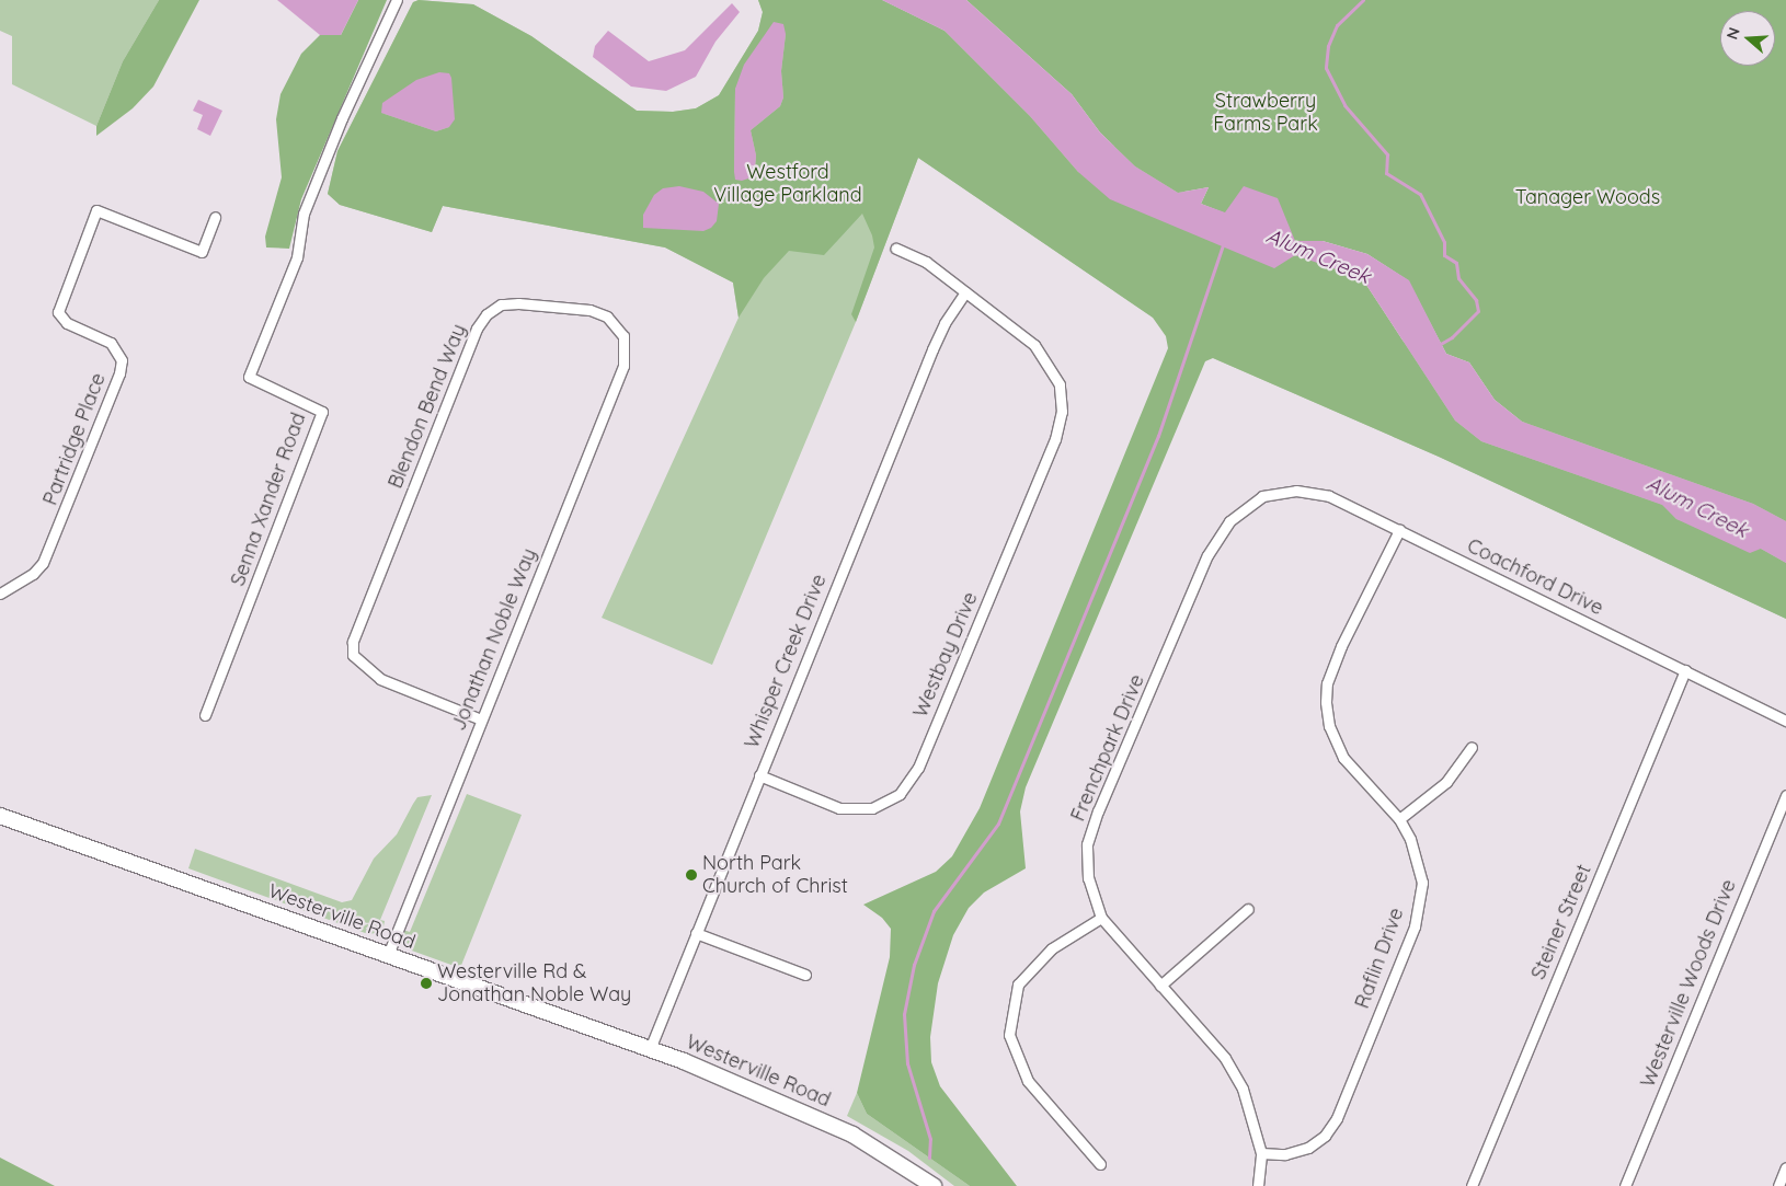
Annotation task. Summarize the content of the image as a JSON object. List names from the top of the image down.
{
  "streets": {
    "main road": ["Westerville Road"],
    "street": [
      "Blendon Bend Way",
      "Partridge Place",
      "Senna Xander Road",
      "Coachford Drive",
      "Jonathan Noble Way",
      "Westbay Drive",
      "Whisper Creek Drive",
      "Frenchpark Drive",
      "Steiner Street",
      "Raflin Drive",
      "Westerville Woods Drive"
    ]
  },
  "crossings": [
    ["Blendon Bend Way", "Jonathan Noble Way"],
    ["Coachford Drive", "Frenchpark Drive"],
    ["Coachford Drive", "Steiner Street"],
    ["Coachford Drive", "Raflin Drive"],
    ["Jonathan Noble Way", "Westerville Road"],
    ["Westbay Drive", "Whisper Creek Drive"],
    ["Whisper Creek Drive", "Westerville Road"],
    ["Frenchpark Drive", "Raflin Drive"]
  ],
  "water": ["Alum Creek"],
  "parks": ["Strawberry Farms Park", "Westford Village Parkland", "Tanager Woods"],
  "places": ["North Park Church of Christ", "Westerville Rd & Jonathan Noble Way"],
  "north": "left"
}
